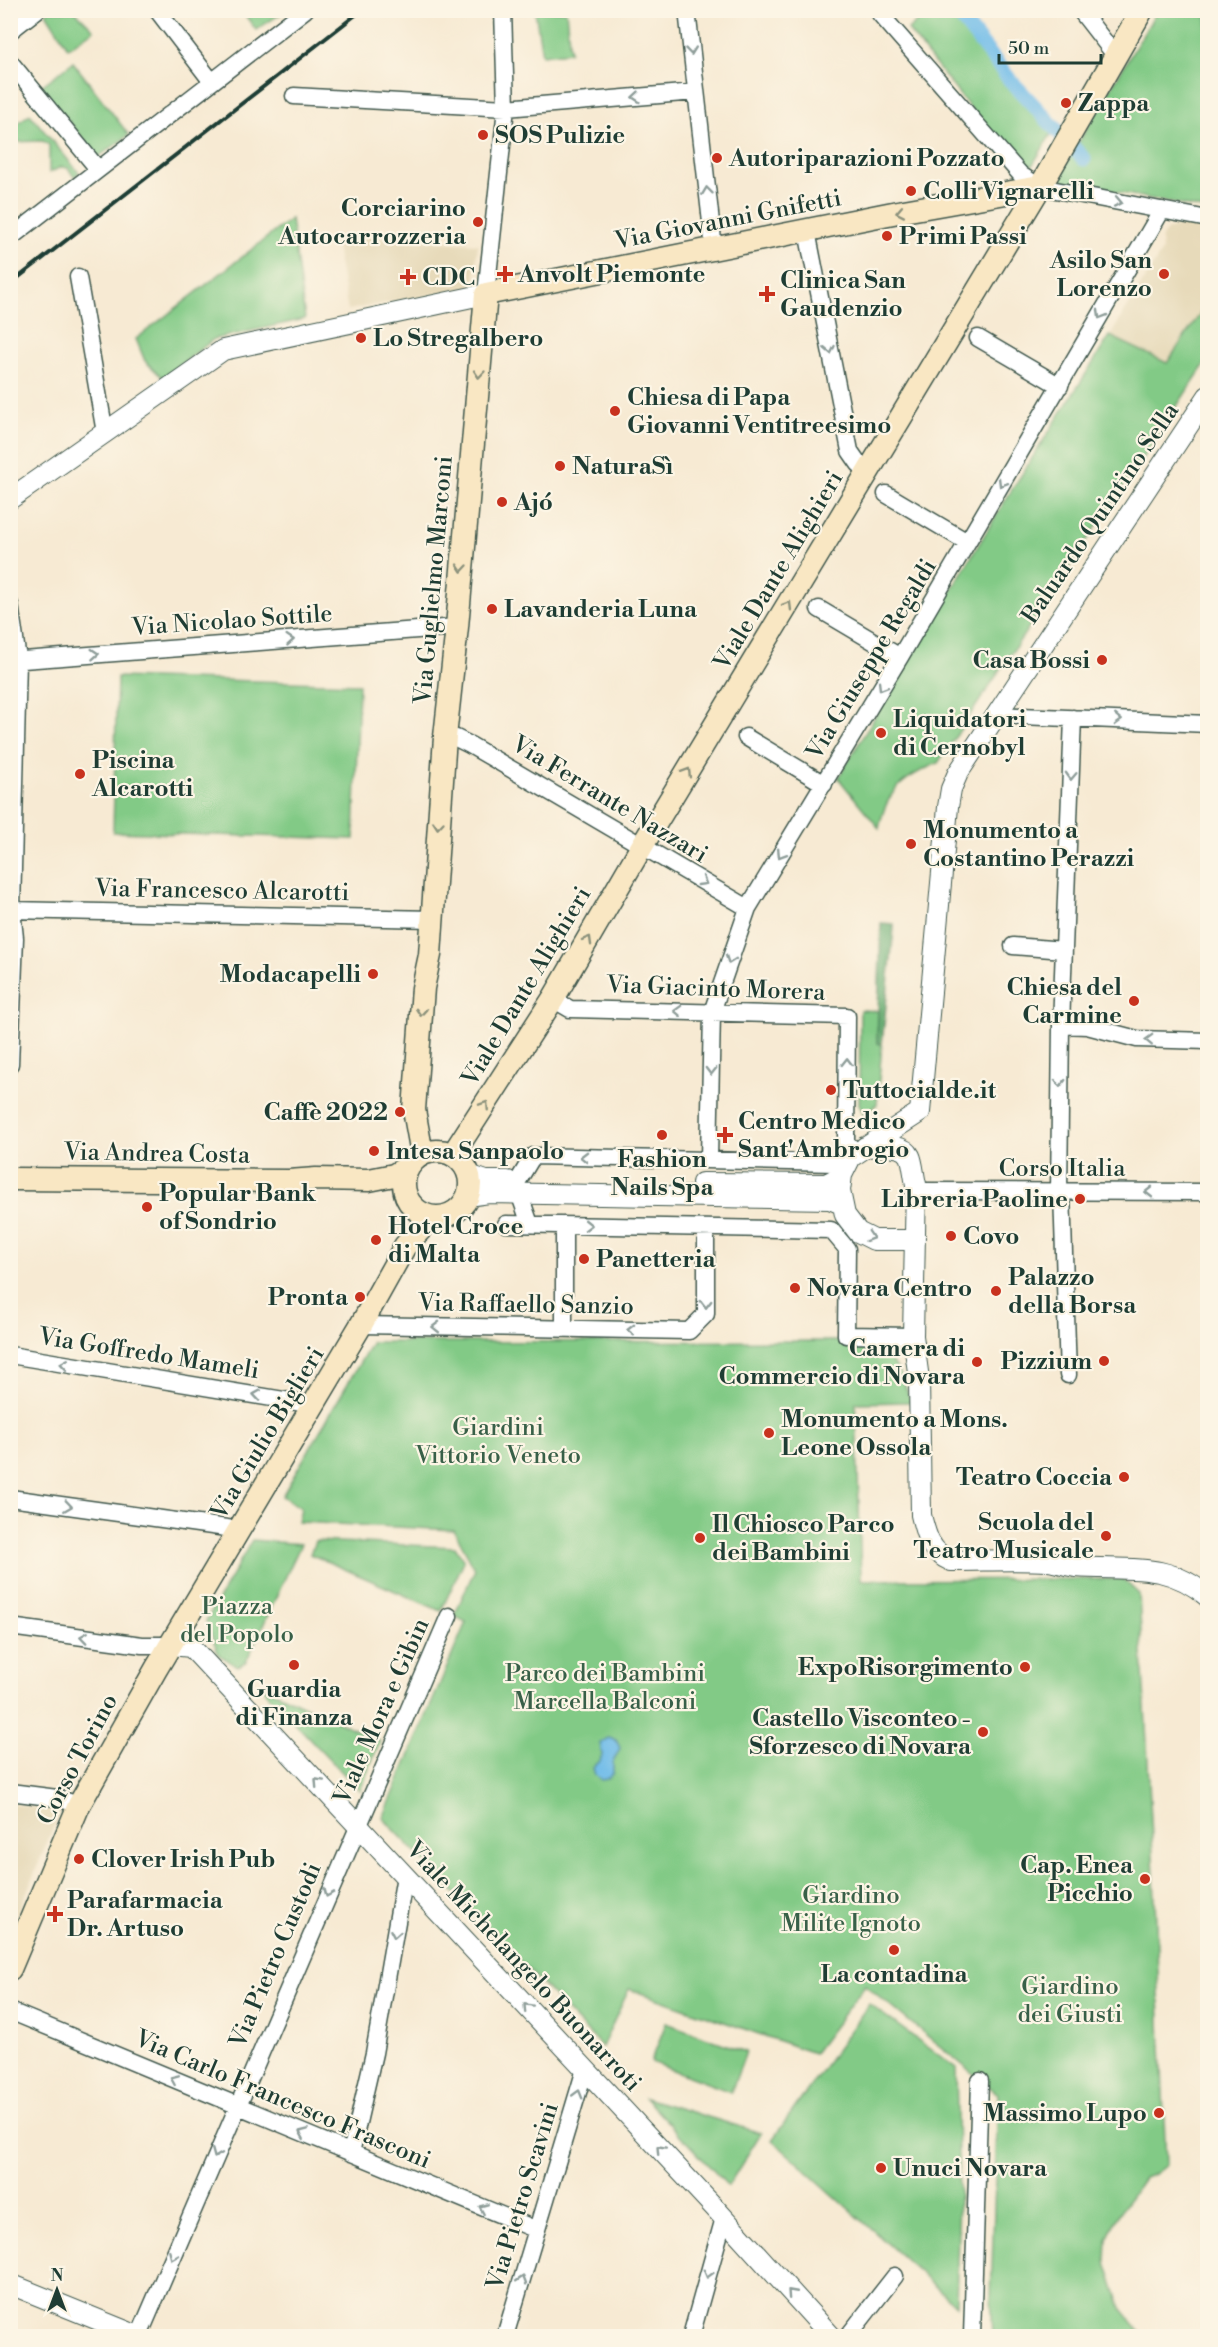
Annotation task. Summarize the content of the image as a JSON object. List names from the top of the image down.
{
  "streets": {
    "main road": [
      "Via Giovanni Gnifetti",
      "Viale Dante Alighieri",
      "Via Guglielmo Marconi",
      "Via Andrea Costa",
      "Via Giulio Biglieri",
      "Corso Torino"
    ],
    "street": [
      "Baluardo Quintino Sella",
      "Via Nicolao Sottile",
      "Via Giuseppe Regaldi",
      "Via Ferrante Nazzari",
      "Via Francesco Alcarotti",
      "Via Giacinto Morera",
      "Corso Italia",
      "Via Raffaello Sanzio",
      "Via Goffredo Mameli",
      "Viale Mora e Gibin",
      "Via Pietro Custodi",
      "Viale Michelangelo Buonarroti",
      "Via Carlo Francesco Frasconi",
      "Via Pietro Scavini"
    ]
  },
  "crossings": [
    ["Via Giovanni Gnifetti", "Viale Dante Alighieri"],
    ["Via Giovanni Gnifetti", "Via Guglielmo Marconi"],
    ["Baluardo Quintino Sella", "Via Giacinto Morera"],
    ["Baluardo Quintino Sella", "Corso Italia"],
    ["Viale Dante Alighieri", "Via Guglielmo Marconi"],
    ["Viale Dante Alighieri", "Via Ferrante Nazzari"],
    ["Viale Dante Alighieri", "Via Giacinto Morera"],
    ["Viale Dante Alighieri", "Via Andrea Costa"],
    ["Viale Dante Alighieri", "Via Giulio Biglieri"],
    ["Via Guglielmo Marconi", "Via Nicolao Sottile"],
    ["Via Guglielmo Marconi", "Via Ferrante Nazzari"],
    ["Via Guglielmo Marconi", "Via Francesco Alcarotti"],
    ["Via Guglielmo Marconi", "Via Andrea Costa"],
    ["Via Guglielmo Marconi", "Via Giulio Biglieri"],
    ["Via Giuseppe Regaldi", "Via Ferrante Nazzari"],
    ["Via Giuseppe Regaldi", "Via Giacinto Morera"],
    ["Via Giacinto Morera", "Corso Italia"],
    ["Via Andrea Costa", "Via Giulio Biglieri"],
    ["Via Raffaello Sanzio", "Via Giulio Biglieri"],
    ["Via Goffredo Mameli", "Via Giulio Biglieri"],
    ["Via Giulio Biglieri", "Corso Torino"],
    ["Via Giulio Biglieri", "Viale Michelangelo Buonarroti"],
    ["Viale Mora e Gibin", "Via Pietro Custodi"],
    ["Viale Mora e Gibin", "Viale Michelangelo Buonarroti"],
    ["Corso Torino", "Viale Michelangelo Buonarroti"],
    ["Via Pietro Custodi", "Viale Michelangelo Buonarroti"],
    ["Via Pietro Custodi", "Via Carlo Francesco Frasconi"],
    ["Viale Michelangelo Buonarroti", "Via Pietro Scavini"],
    ["Via Carlo Francesco Frasconi", "Via Pietro Scavini"]
  ],
  "one_way": [
    "Viale Dante Alighieri",
    "Via Guglielmo Marconi",
    "Via Nicolao Sottile",
    "Via Giuseppe Regaldi",
    "Corso Italia",
    "Viale Michelangelo Buonarroti",
    "Via Carlo Francesco Frasconi",
    "Via Pietro Scavini"
  ],
  "parks": [
    "Giardini Vittorio Veneto",
    "Piazza del Popolo",
    "Parco dei Bambini Marcella Balconi",
    "Giardino Milite Ignoto",
    "Giardino dei Giusti"
  ],
  "places": {
    "other": [
      "Zappa",
      "SOS Pulizie",
      "Autoriparazioni Pozzato",
      "Colli Vignarelli",
      "Corciarino Autocarrozzeria",
      "Primi Passi",
      "Asilo San Lorenzo",
      "Lo Stregalbero",
      "Chiesa di Papa Giovanni Ventitreesimo",
      "NaturaSì",
      "Ajó",
      "Lavanderia Luna",
      "Casa Bossi",
      "Liquidatori di Cernobyl",
      "Piscina Alcarotti",
      "Monumento a Costantino Perazzi",
      "Modacapelli",
      "Chiesa del Carmine",
      "Tuttocialde.it",
      "Caffè 2022",
      "Fashion Nails Spa",
      "Intesa Sanpaolo",
      "Libreria Paoline",
      "Popular Bank of Sondrio",
      "Covo",
      "Hotel Croce di Malta",
      "Panetteria",
      "Novara Centro",
      "Palazzo della Borsa",
      "Pronta",
      "Pizzium",
      "Camera di Commercio di Novara",
      "Monumento a Mons. Leone Ossola",
      "Teatro Coccia",
      "Scuola del Teatro Musicale",
      "Il Chiosco Parco dei Bambini",
      "Guardia di Finanza",
      "ExpoRisorgimento",
      "Castello Visconteo - Sforzesco di Novara",
      "Clover Irish Pub",
      "Cap. Enea Picchio",
      "La contadina",
      "Massimo Lupo",
      "Unuci Novara"
    ],
    "health": [
      "Anvolt Piemonte",
      "CDC",
      "Clinica San Gaudenzio",
      "Centro Medico Sant'Ambrogio",
      "Parafarmacia Dr. Artuso"
    ]
  },
  "scale_bar": "50 m",
  "north": "top"
}
